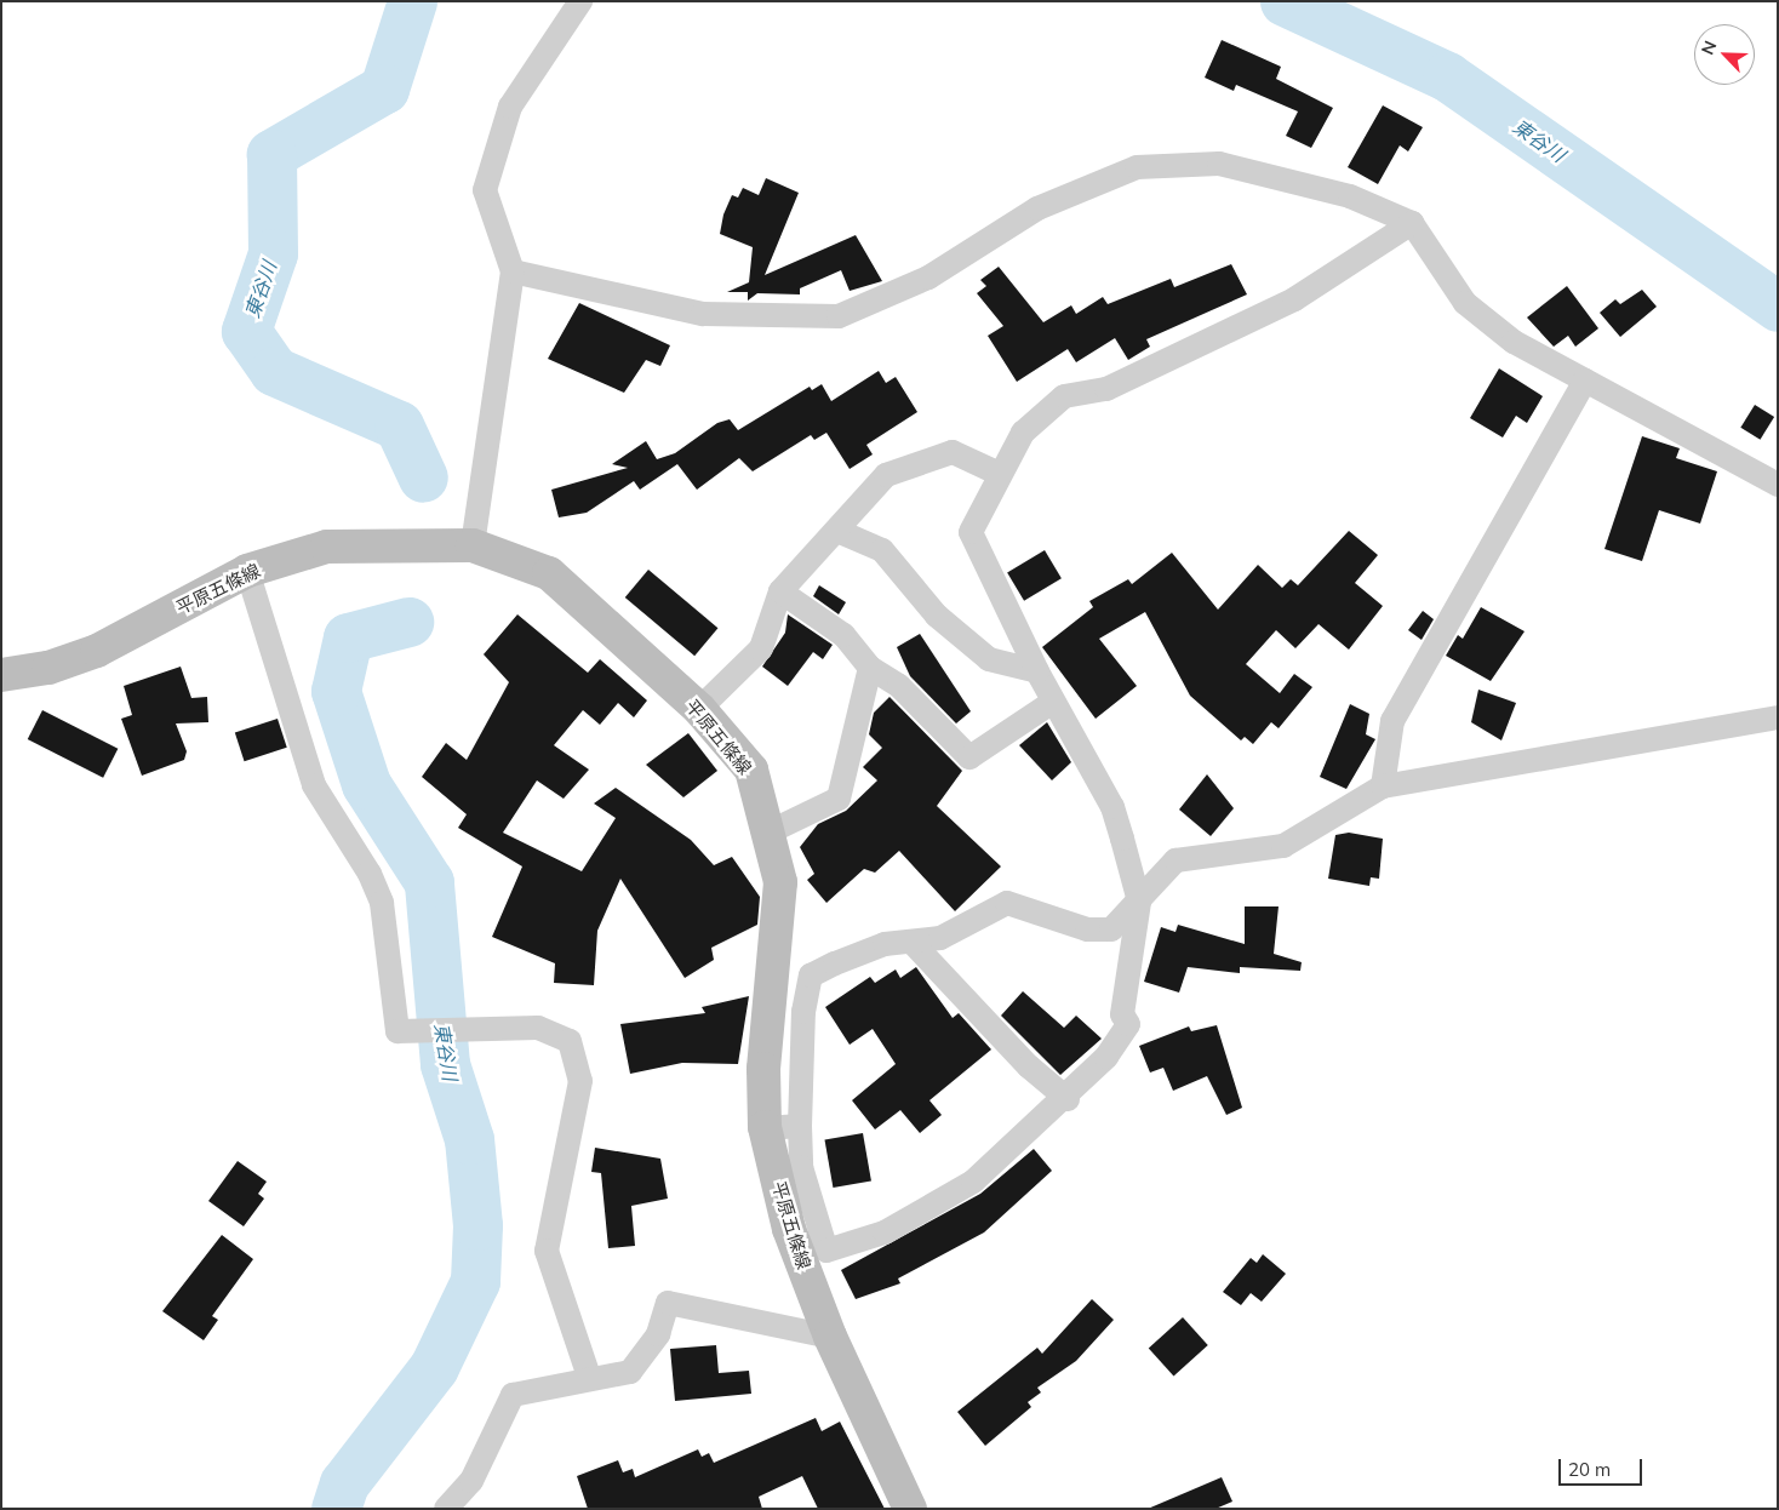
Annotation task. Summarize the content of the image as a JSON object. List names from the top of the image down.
{
  "streets": {
    "main road": ["平原五條線"]
  },
  "water": ["東谷川"],
  "scale_bar": "20 m",
  "north": "top left"
}
